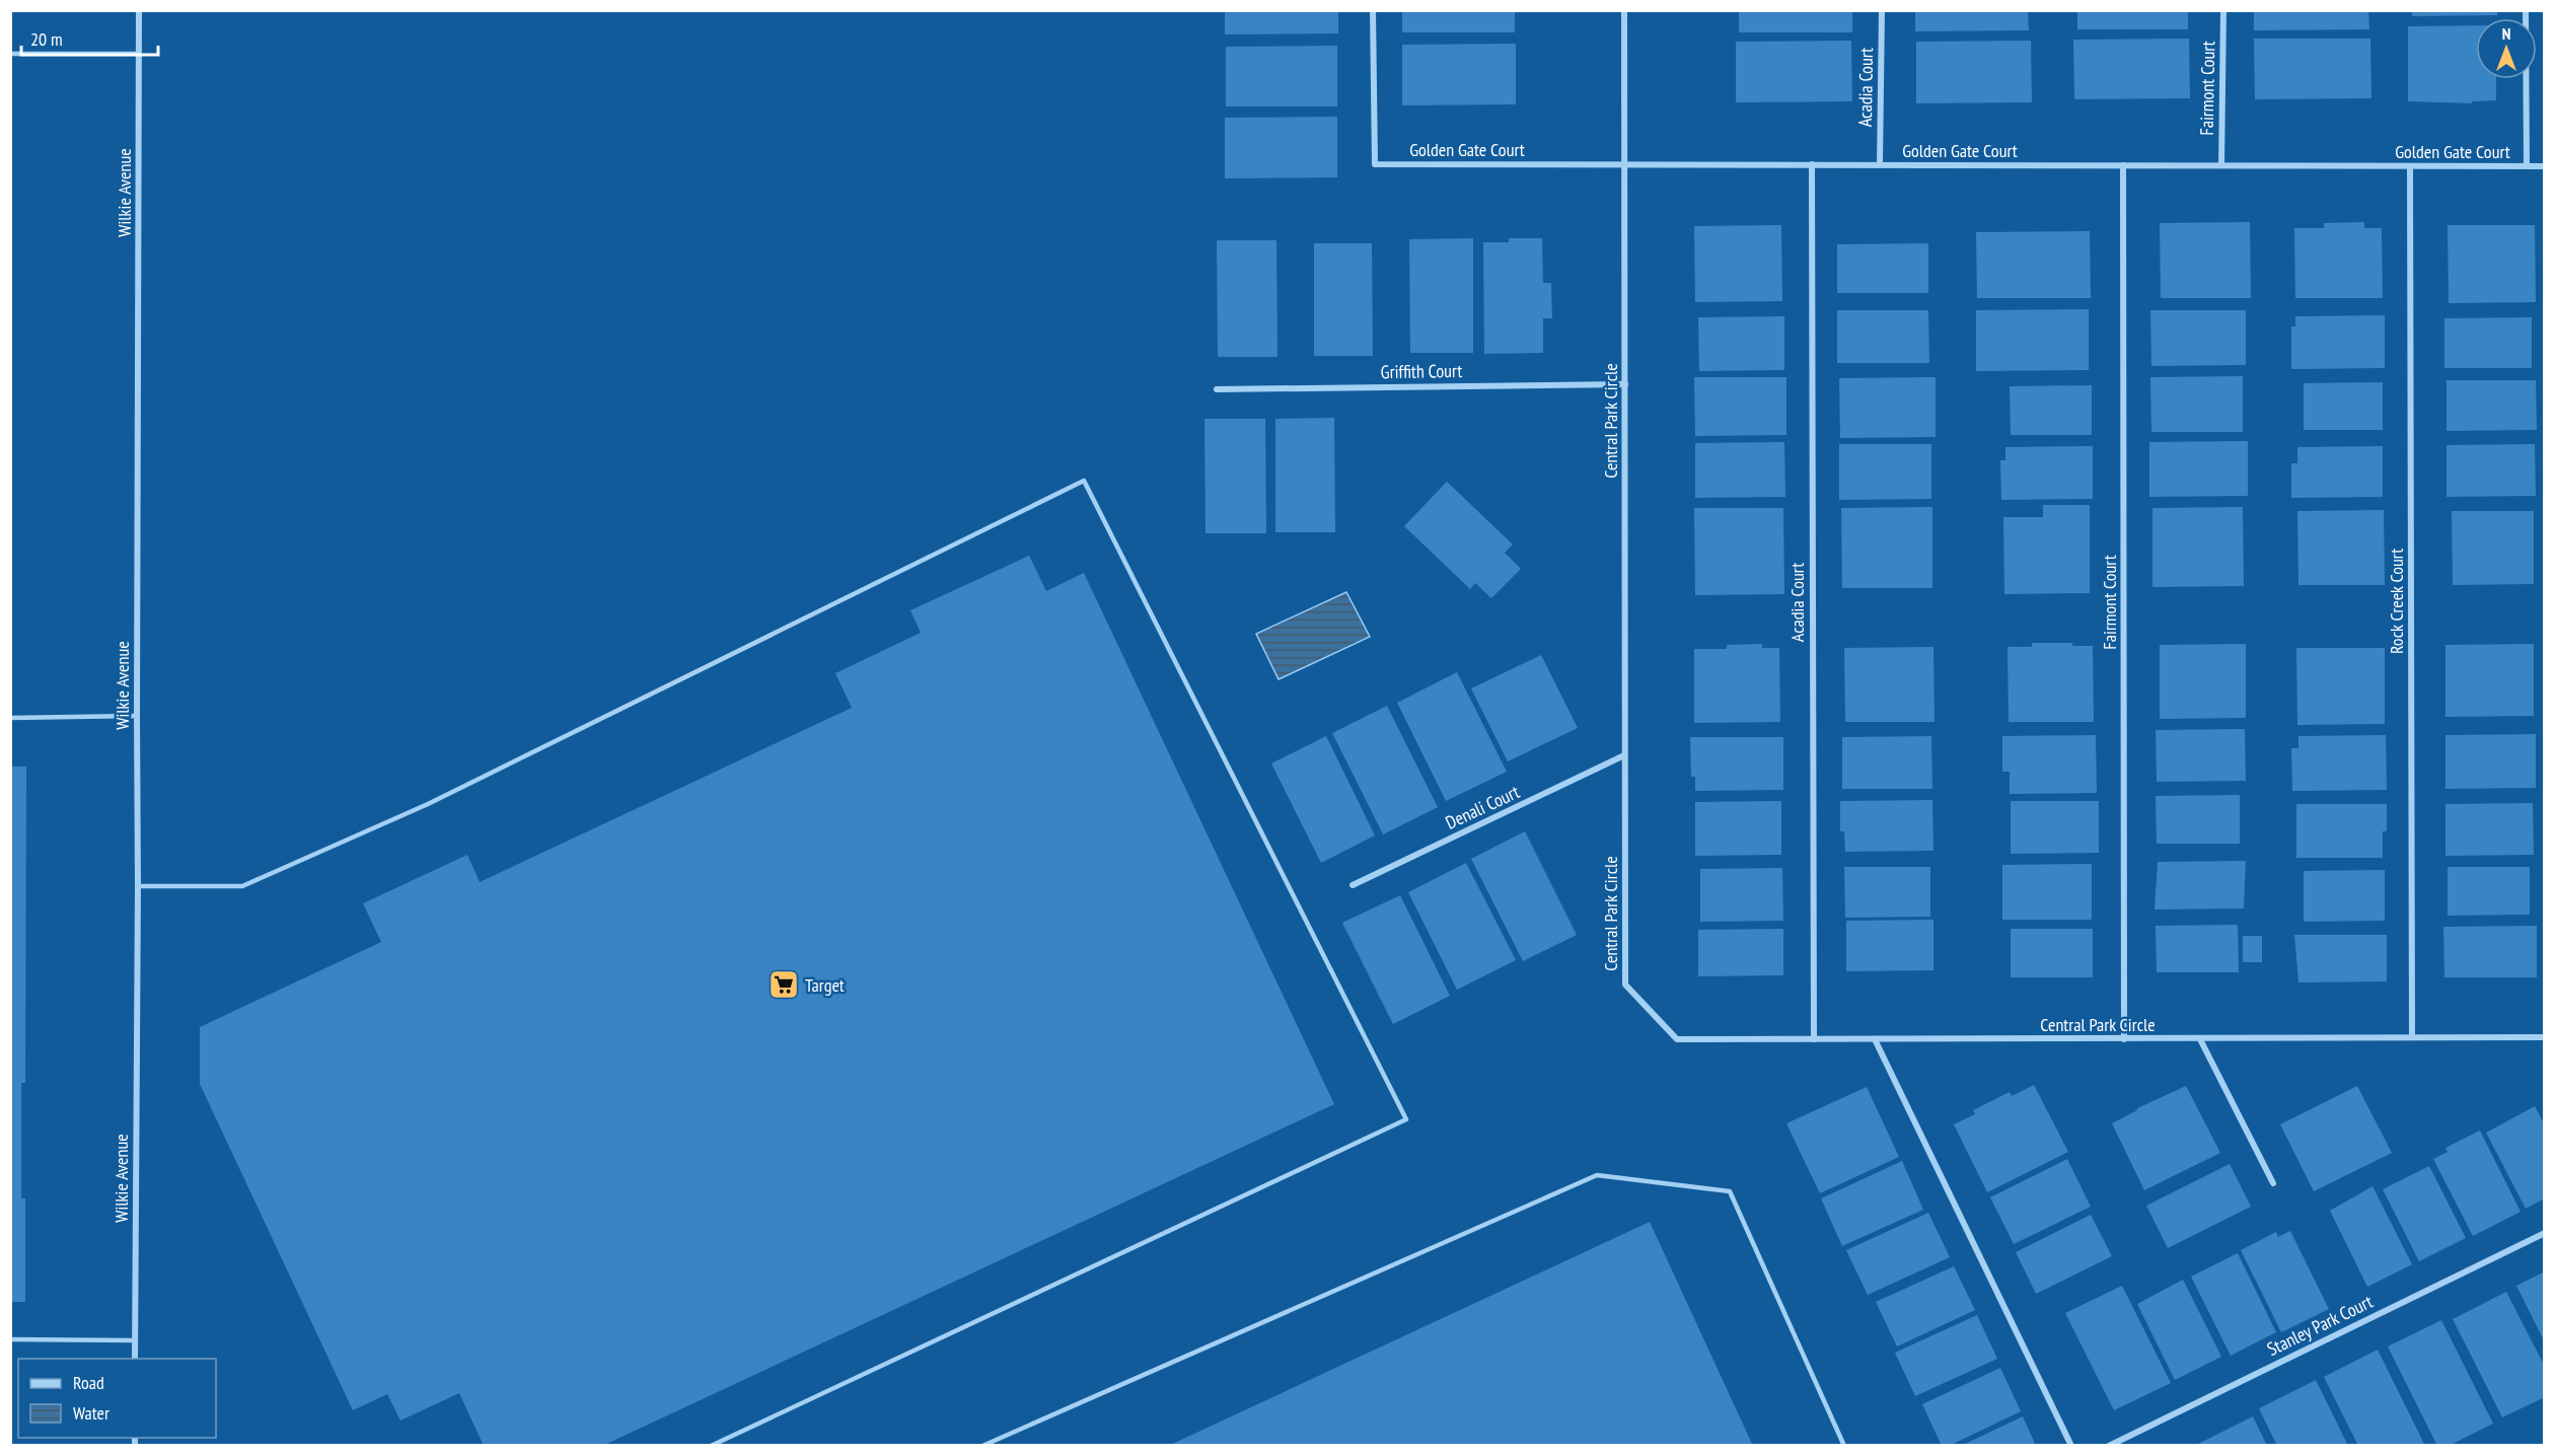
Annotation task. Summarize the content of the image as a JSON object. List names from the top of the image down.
{
  "streets": {
    "street": [
      "Acadia Court",
      "Fairmont Court",
      "Golden Gate Court",
      "Wilkie Avenue",
      "Griffith Court",
      "Central Park Circle",
      "Rock Creek Court",
      "Denali Court",
      "Stanley Park Court"
    ]
  },
  "crossings": [
    ["Acadia Court", "Golden Gate Court"],
    ["Acadia Court", "Central Park Circle"],
    ["Fairmont Court", "Golden Gate Court"],
    ["Fairmont Court", "Central Park Circle"],
    ["Golden Gate Court", "Central Park Circle"],
    ["Golden Gate Court", "Rock Creek Court"],
    ["Griffith Court", "Central Park Circle"],
    ["Central Park Circle", "Rock Creek Court"],
    ["Central Park Circle", "Denali Court"]
  ],
  "places": {
    "supermarket": ["Target"]
  },
  "legend": ["Road", "Water"],
  "scale_bar": "20 m",
  "north": "top"
}
